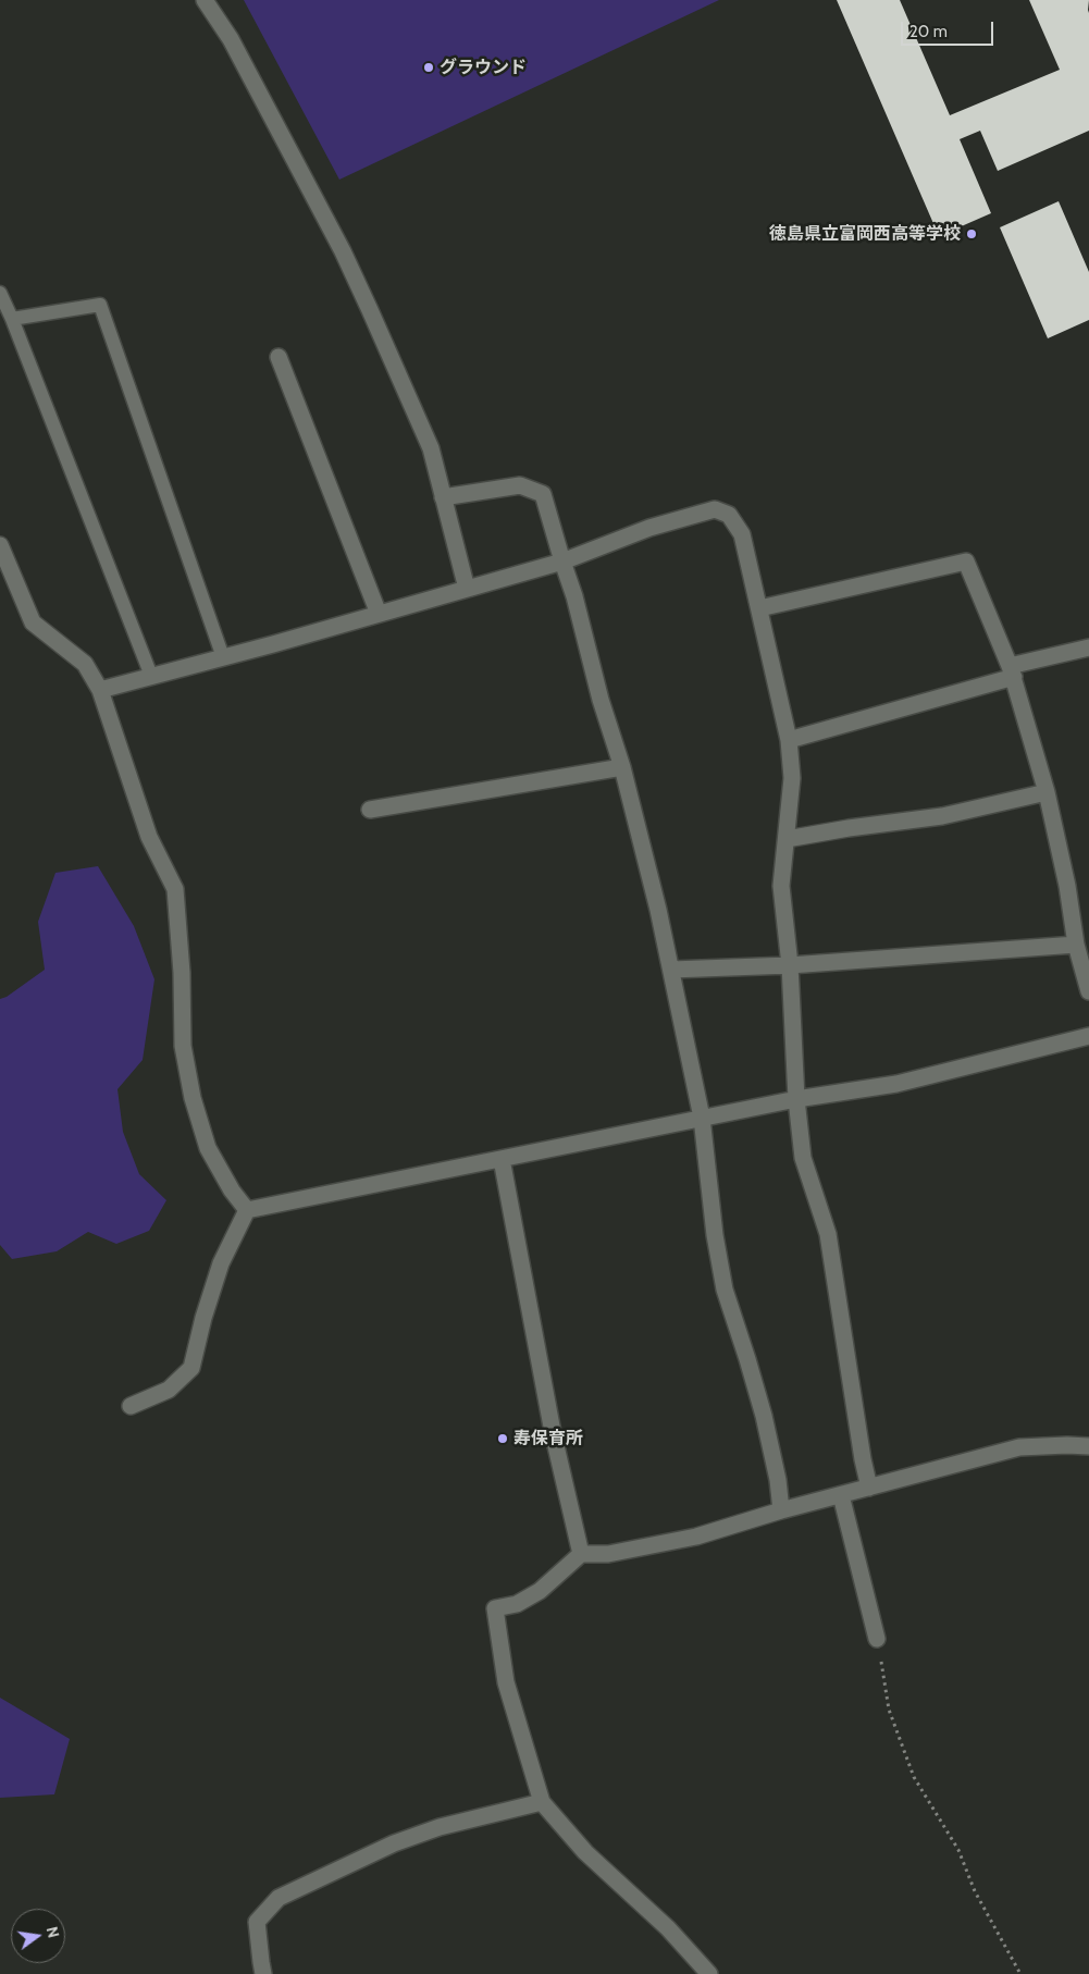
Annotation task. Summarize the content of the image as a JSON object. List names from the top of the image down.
{
  "places": ["グラウンド", "徳島県立富岡西高等学校", "寿保育所"],
  "scale_bar": "20 m",
  "north": "right"
}
